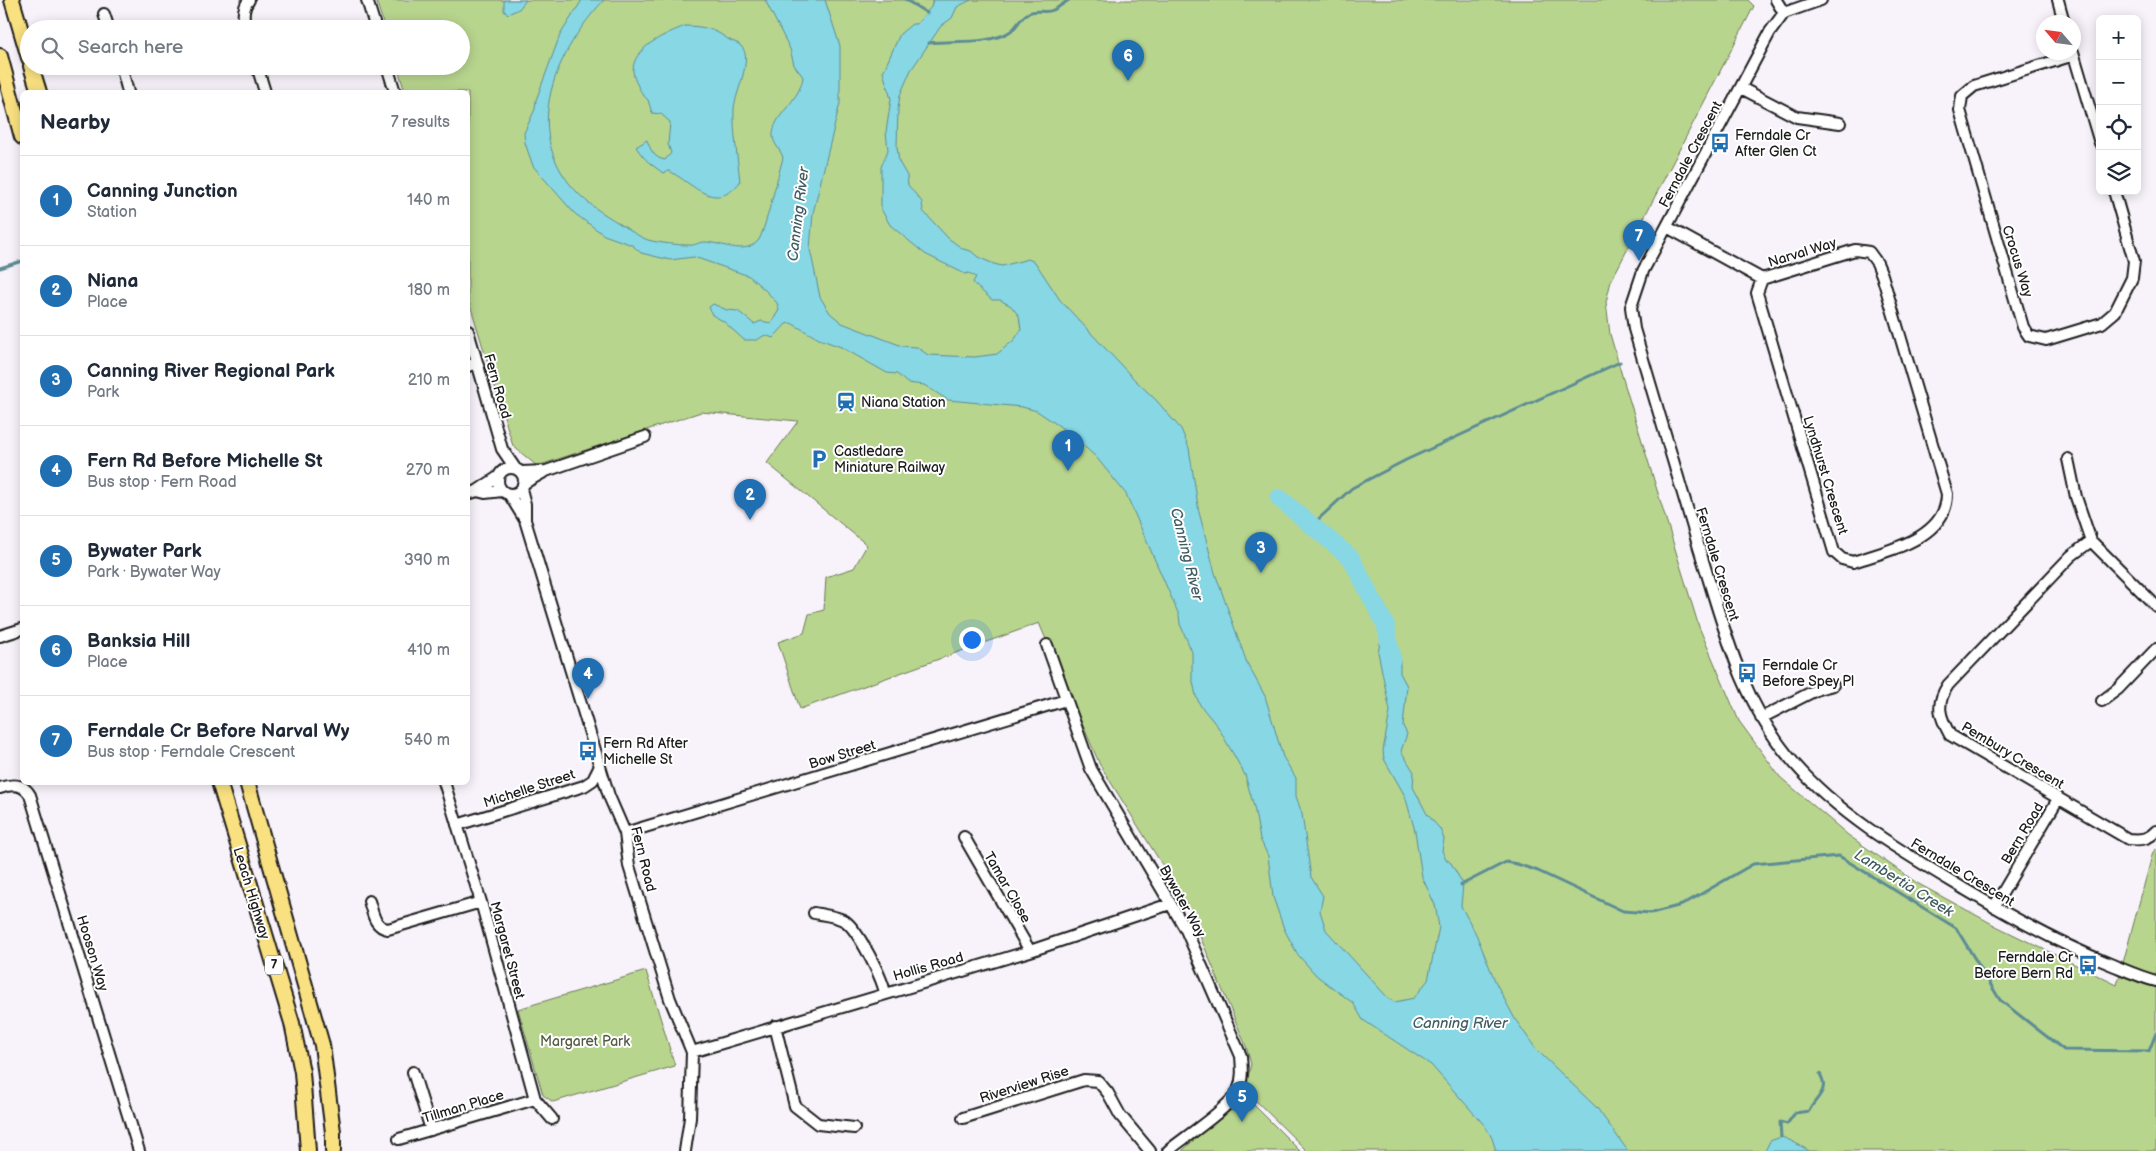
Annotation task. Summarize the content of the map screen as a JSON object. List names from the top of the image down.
{
  "streets": {
    "highway": ["Leach Highway", "7"],
    "street": [
      "Ferndale Crescent",
      "Narval Way",
      "Crocus Way",
      "Fern Road",
      "Lyndhurst Crescent",
      "Bow Street",
      "Pembury Crescent",
      "Michelle Street",
      "Bern Road",
      "Tamar Close",
      "Bywater Way",
      "Margaret Street",
      "Hooson Way",
      "Hollis Road",
      "Riverview Rise",
      "Tillman Place"
    ]
  },
  "crossings": [
    ["Ferndale Crescent", "Narval Way"],
    ["Ferndale Crescent", "Bern Road"],
    ["Narval Way", "Lyndhurst Crescent"],
    ["Fern Road", "Bow Street"],
    ["Fern Road", "Michelle Street"],
    ["Fern Road", "Hollis Road"],
    ["Bow Street", "Bywater Way"],
    ["Pembury Crescent", "Bern Road"],
    ["Michelle Street", "Margaret Street"],
    ["Tamar Close", "Hollis Road"],
    ["Bywater Way", "Hollis Road"],
    ["Margaret Street", "Tillman Place"]
  ],
  "water": ["Canning River", "Lambertia Creek"],
  "parks": ["Margaret Park"],
  "places": {
    "bus stop": [
      "Ferndale Cr After Glen Ct",
      "Ferndale Cr Before Spey Pl",
      "Fern Rd After Michelle St",
      "Ferndale Cr Before Bern Rd"
    ],
    "station": ["Niana Station"],
    "parking": ["Castledare Miniature Railway"]
  },
  "north": "top left",
  "page": {
    "map_buttons": ["+", "−"],
    "search": "Search here",
    "pins": [
      "6",
      "7",
      "1",
      "2",
      "3",
      "4",
      "5"
    ],
    "heading": ["Nearby", "7 results"],
    "list": [
      {
        "mark": "1",
        "name": "Canning Junction",
        "note": "Station",
        "value": "140 m"
      },
      {
        "mark": "2",
        "name": "Niana",
        "note": "Place",
        "value": "180 m"
      },
      {
        "mark": "3",
        "name": "Canning River Regional Park",
        "note": "Park",
        "value": "210 m"
      },
      {
        "mark": "4",
        "name": "Fern Rd Before Michelle St",
        "note": "Bus stop · Fern Road",
        "value": "270 m"
      },
      {
        "mark": "5",
        "name": "Bywater Park",
        "note": "Park · Bywater Way",
        "value": "390 m"
      },
      {
        "mark": "6",
        "name": "Banksia Hill",
        "note": "Place",
        "value": "410 m"
      },
      {
        "mark": "7",
        "name": "Ferndale Cr Before Narval Wy",
        "note": "Bus stop · Ferndale Crescent",
        "value": "540 m"
      }
    ]
  }
}
